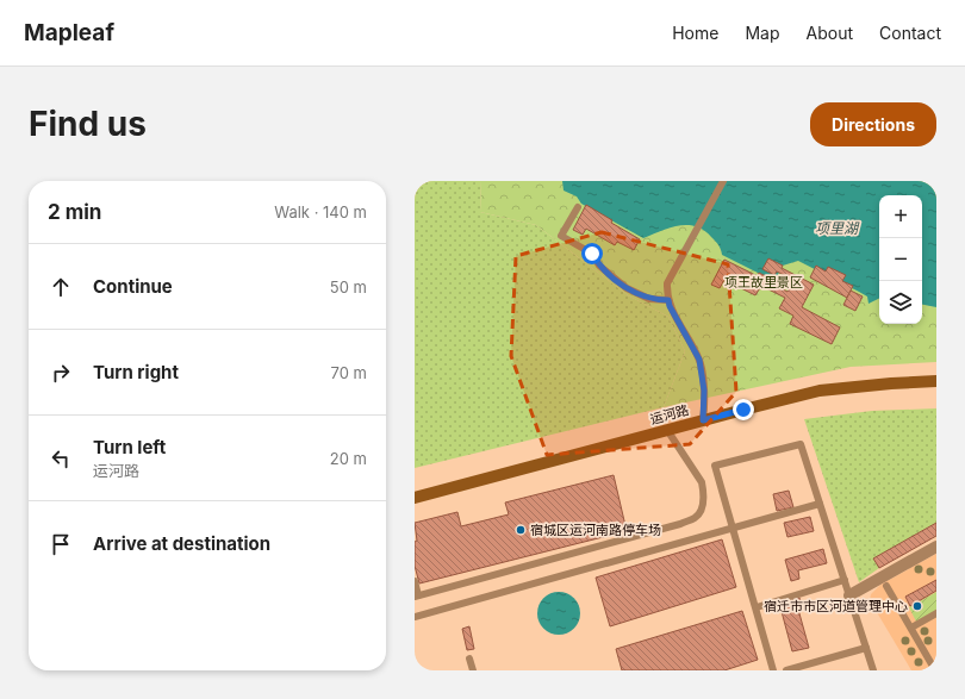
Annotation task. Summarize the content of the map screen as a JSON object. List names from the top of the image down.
{
  "streets": {
    "street": ["运河路"]
  },
  "water": ["项里湖"],
  "parks": ["项王故里景区"],
  "places": ["宿城区运河南路停车场", "宿迁市市区河道管理中心"],
  "page": {
    "header": "Mapleaf",
    "nav": [
      "Home",
      "Map",
      "About",
      "Contact"
    ],
    "buttons": "Directions",
    "title": "Find us",
    "heading": ["2 min", "Walk · 140 m"],
    "map_buttons": ["+", "−"],
    "list": [
      ["Continue", "50 m"],
      ["Turn right", "70 m"],
      ["Turn left", "运河路", "20 m"],
      "Arrive at destination"
    ]
  }
}
